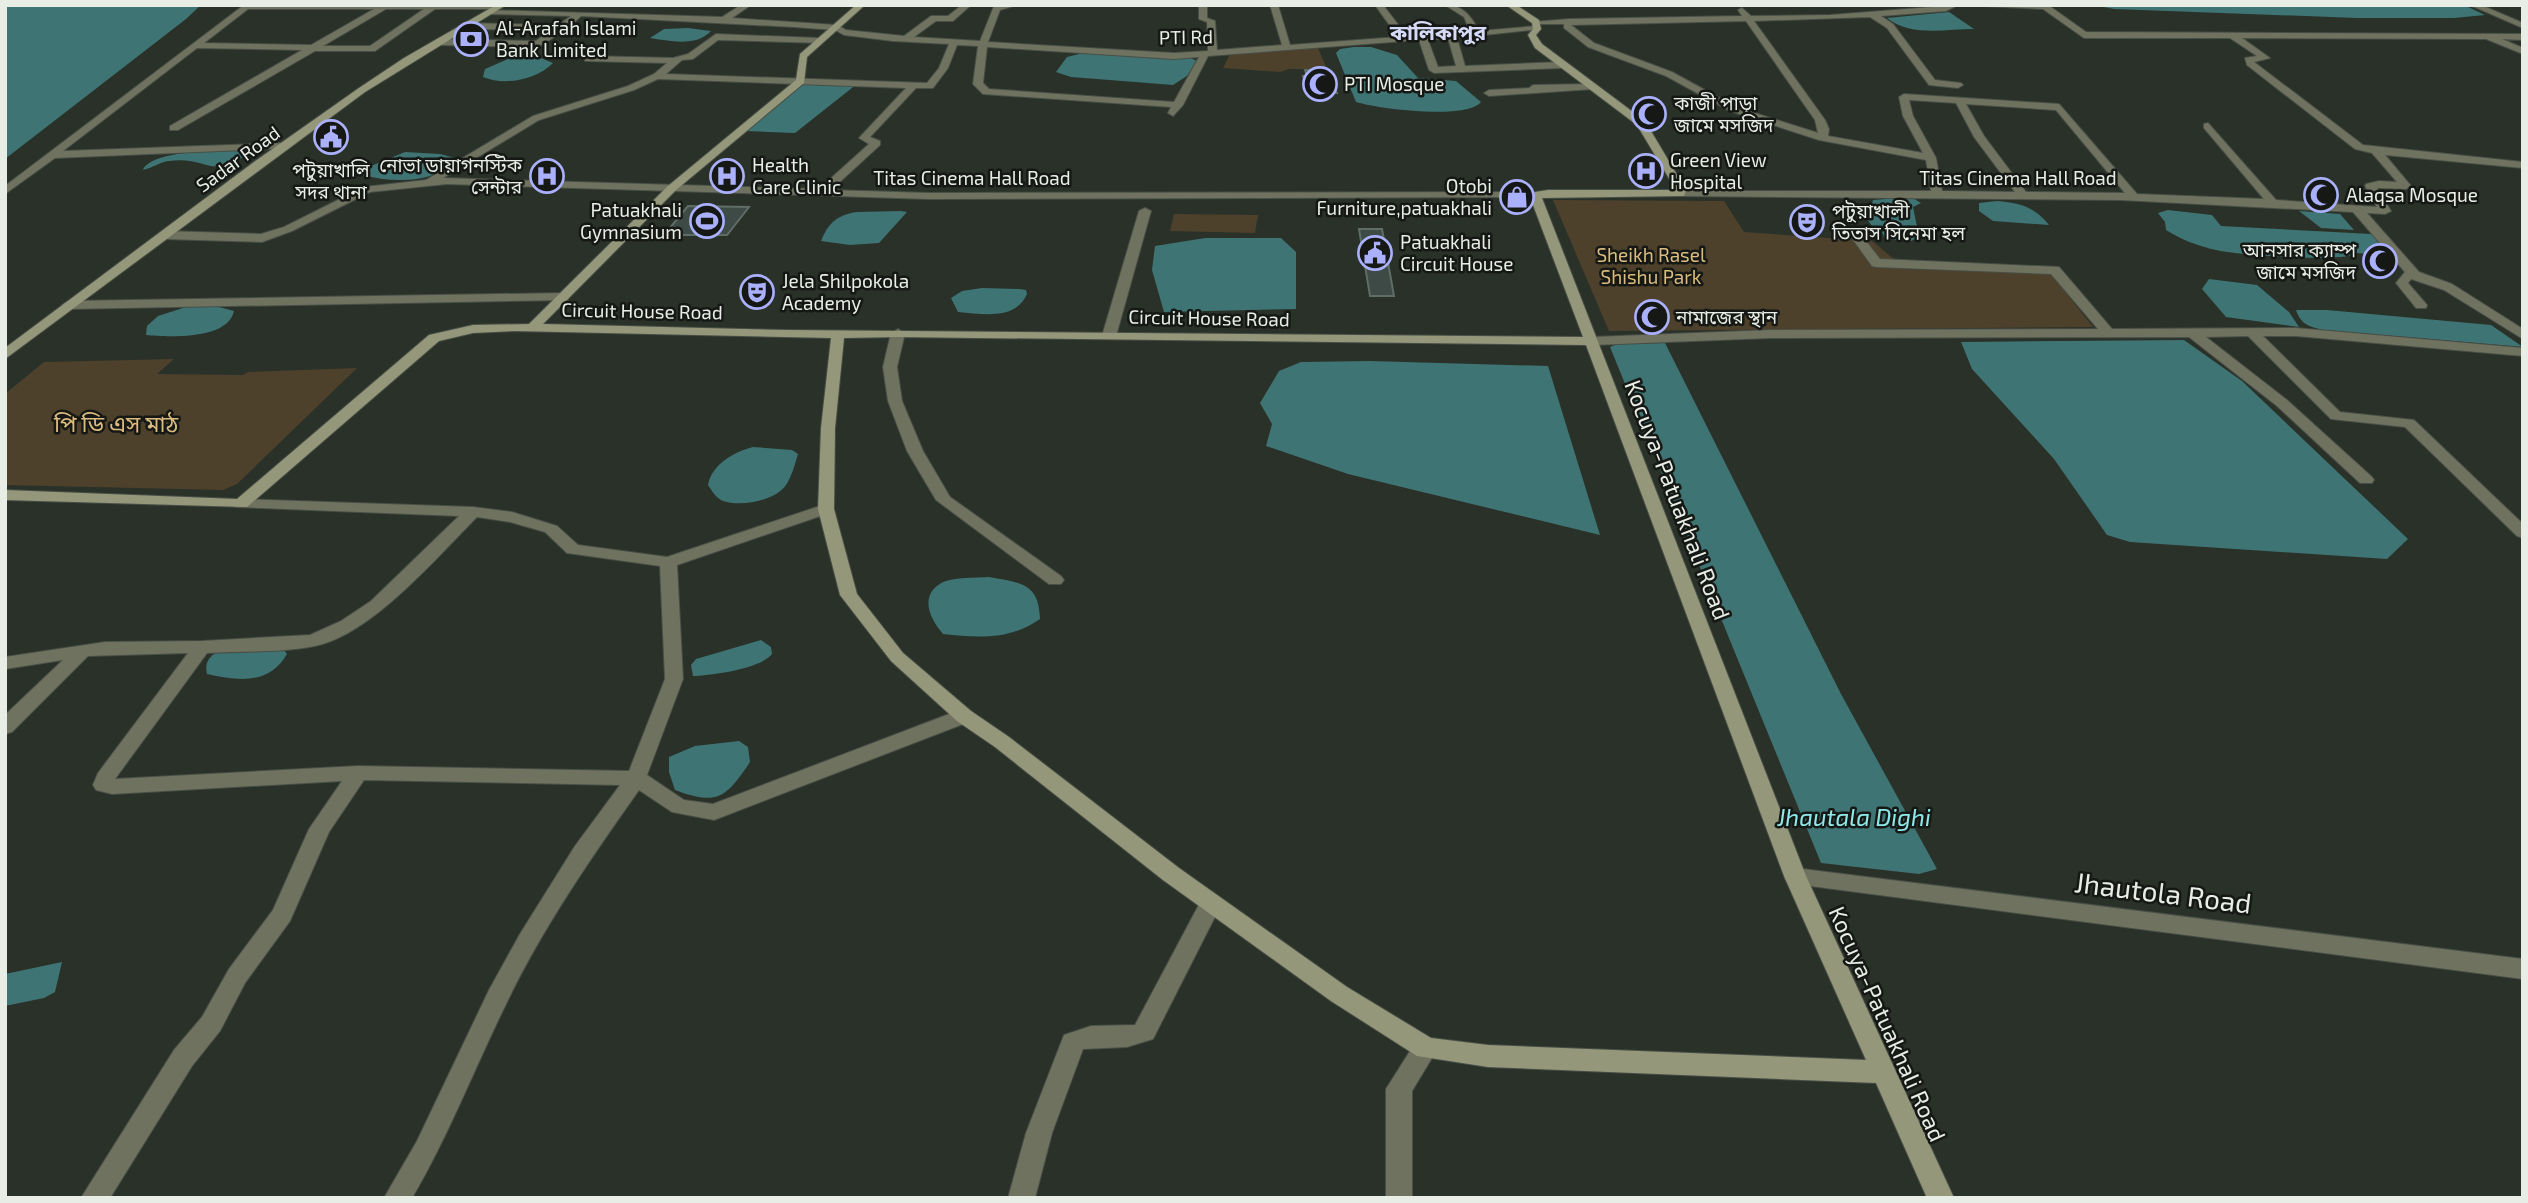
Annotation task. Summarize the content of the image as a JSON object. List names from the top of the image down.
{
  "streets": {
    "street": [
      "PTI Rd",
      "Sadar Road",
      "Titas Cinema Hall Road",
      "Circuit House Road",
      "Kocuya-Patuakhali Road",
      "Jhautola Road"
    ]
  },
  "crossings": [
    ["PTI Rd", "Sadar Road"],
    ["Sadar Road", "Titas Cinema Hall Road"],
    ["Titas Cinema Hall Road", "Kocuya-Patuakhali Road"],
    ["Circuit House Road", "Kocuya-Patuakhali Road"],
    ["Kocuya-Patuakhali Road", "Jhautola Road"]
  ],
  "districts": ["কালিকাপুর"],
  "water": ["Jhautala Dighi"],
  "parks": ["Sheikh Rasel Shishu Park", "পি ডি এস মাঠ"],
  "places": {
    "bank": ["Al-Arafah Islami Bank Limited"],
    "mosque": [
      "PTI Mosque",
      "কাজী পাড়া জামে মসজিদ",
      "Alaqsa Mosque",
      "আনসার ক্যাম্প জামে মসজিদ",
      "নামাজের স্থান"
    ],
    "public building": ["পটুয়াখালি সদর থানা", "Patuakhali Circuit House"],
    "hospital": ["Green View Hospital", "নোভা ডায়াগনস্টিক সেন্টার", "Health Care Clinic"],
    "shop": ["Otobi Furniture,patuakhali"],
    "sports": ["Patuakhali Gymnasium"],
    "theatre": ["পটুয়াখালী তিতাস সিনেমা হল", "Jela Shilpokola Academy"]
  }
}
